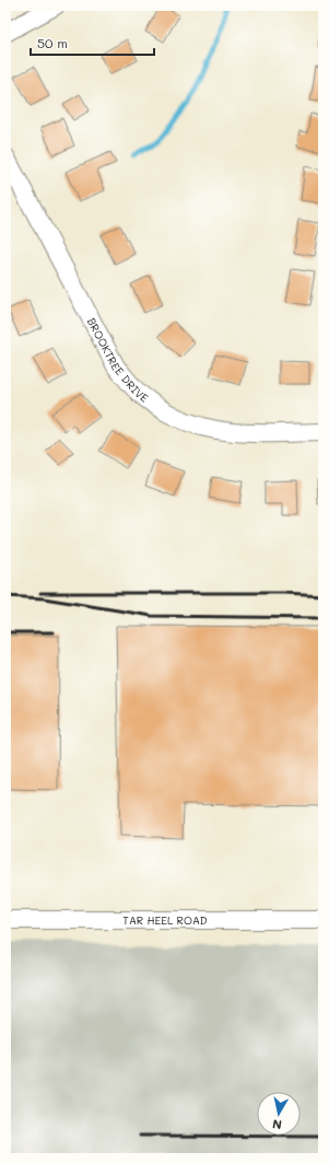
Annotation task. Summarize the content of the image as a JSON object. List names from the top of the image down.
{
  "streets": {
    "street": ["BROOKTREE DRIVE", "TAR HEEL ROAD"]
  },
  "scale_bar": "50 m",
  "north": "bottom"
}
